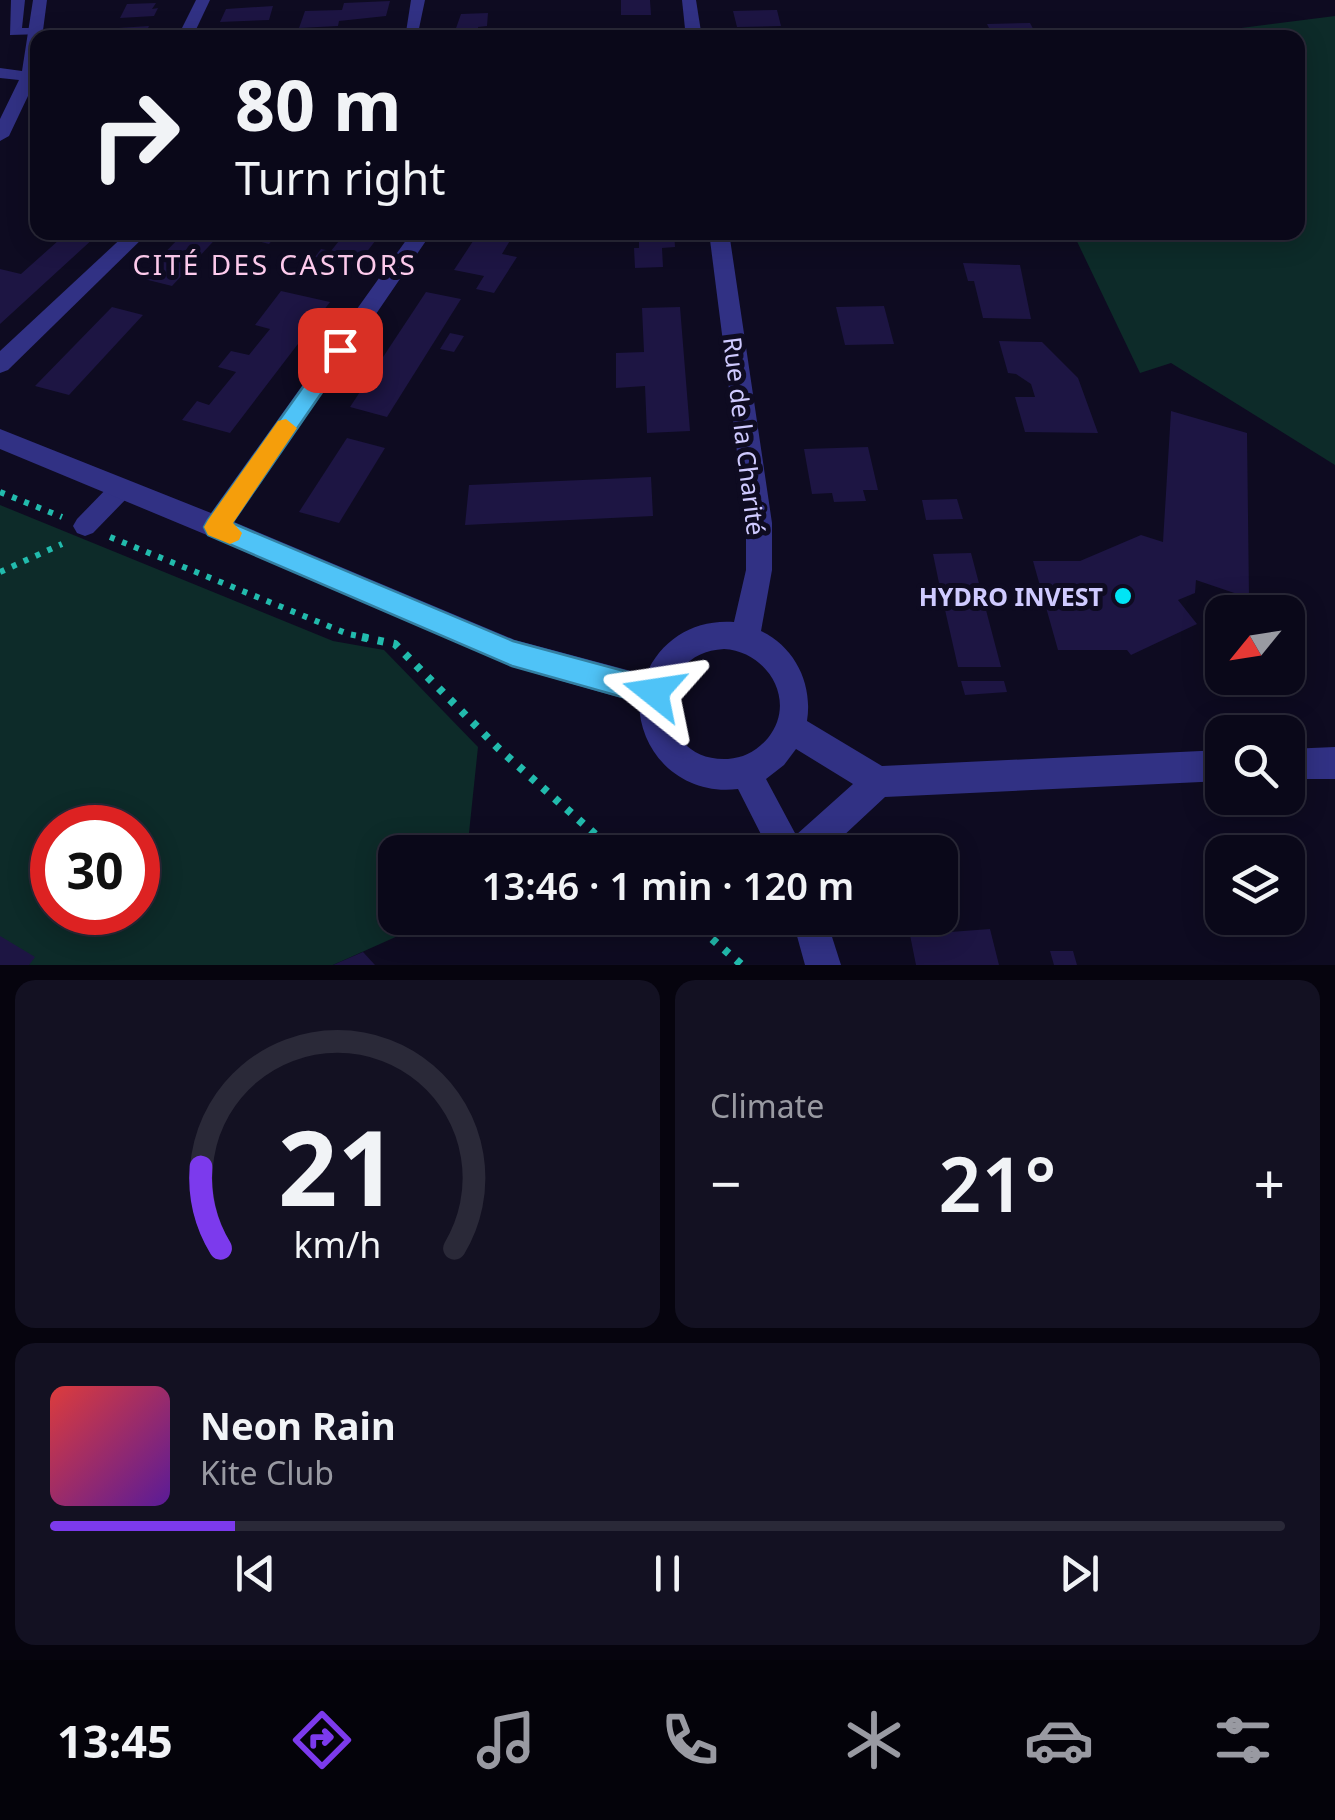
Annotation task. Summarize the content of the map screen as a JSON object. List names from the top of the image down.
{
  "streets": {
    "street": ["Rue de la Charité"]
  },
  "districts": ["CITÉ DES CASTORS"],
  "places": ["HYDRO INVEST"],
  "north": "bottom left",
  "page": {
    "turn": ["80 m", "Turn right"],
    "limit": "30",
    "trip": "13:46 · 1 min · 120 m",
    "tile": "Climate",
    "heat": ["−", "21°", "+"],
    "song": ["Neon Rain", "Kite Club"],
    "tabs": "13:45",
    "gauge": ["21", "km/h"]
  }
}
